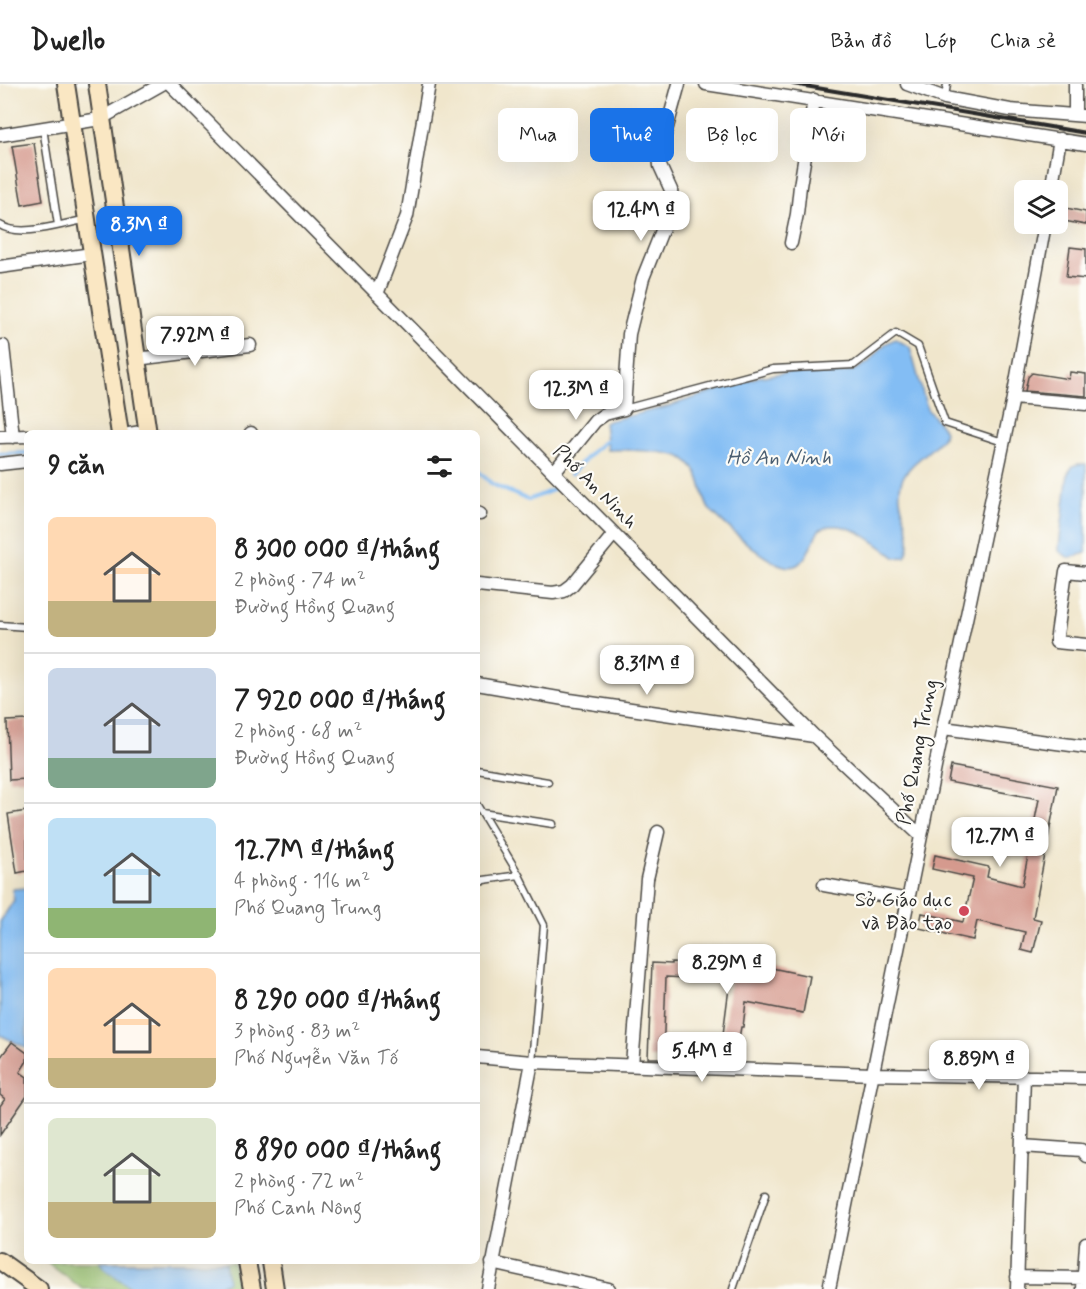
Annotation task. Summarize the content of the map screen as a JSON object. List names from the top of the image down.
{
  "streets": {
    "street": ["Phố An Ninh", "Phố Quang Trung"]
  },
  "crossings": [
    ["Phố An Ninh", "Phố Quang Trung"]
  ],
  "water": ["Hồ An Ninh"],
  "places": ["Sở Giáo dục và Đào tạo"],
  "page": {
    "header": "Dwello",
    "nav": ["Bản đồ", "Lớp", "Chia sẻ"],
    "chip": [
      "Mua",
      "Thuê",
      "Bộ lọc",
      "Mới"
    ],
    "price": [
      "12.4M ₫",
      "8.3M ₫",
      "7.92M ₫",
      "12.3M ₫",
      "8.31M ₫",
      "12.7M ₫",
      "8.29M ₫",
      "5.4M ₫",
      "8.89M ₫"
    ],
    "heading": "9 căn",
    "list": [
      {
        "name": "8 300 000 ₫/tháng",
        "note": "2 phòng · 74 m² · Đường Hồng Quang"
      },
      {
        "name": "7 920 000 ₫/tháng",
        "note": "2 phòng · 68 m² · Đường Hồng Quang"
      },
      {
        "name": "12.7M ₫/tháng",
        "note": "4 phòng · 116 m² · Phố Quang Trung"
      },
      {
        "name": "8 290 000 ₫/tháng",
        "note": "3 phòng · 83 m² · Phố Nguyễn Văn Tố"
      },
      {
        "name": "8 890 000 ₫/tháng",
        "note": "2 phòng · 72 m² · Phố Canh Nông"
      }
    ]
  }
}
